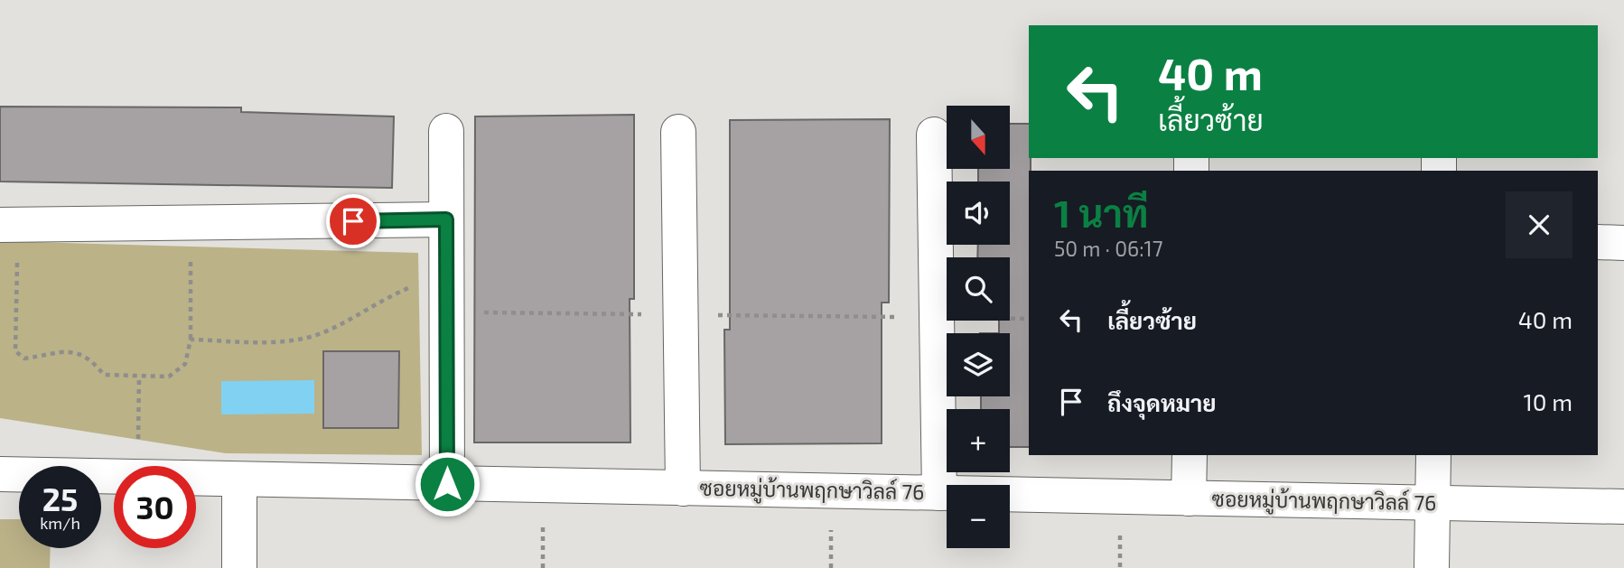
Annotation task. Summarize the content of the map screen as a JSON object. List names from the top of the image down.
{
  "streets": {
    "street": ["ซอยหมู่บ้านพฤกษาวิลล์ 76"]
  },
  "north": "bottom",
  "page": {
    "turn": ["40 m", "เลี้ยวซ้าย"],
    "map_buttons": ["+", "−"],
    "heading": ["1 นาที", "50 m · 06:17"],
    "list": [
      {
        "name": "เลี้ยวซ้าย",
        "value": "40 m"
      },
      {
        "name": "ถึงจุดหมาย",
        "value": "10 m"
      }
    ],
    "speed": "25 km/h",
    "limit": "30"
  }
}
